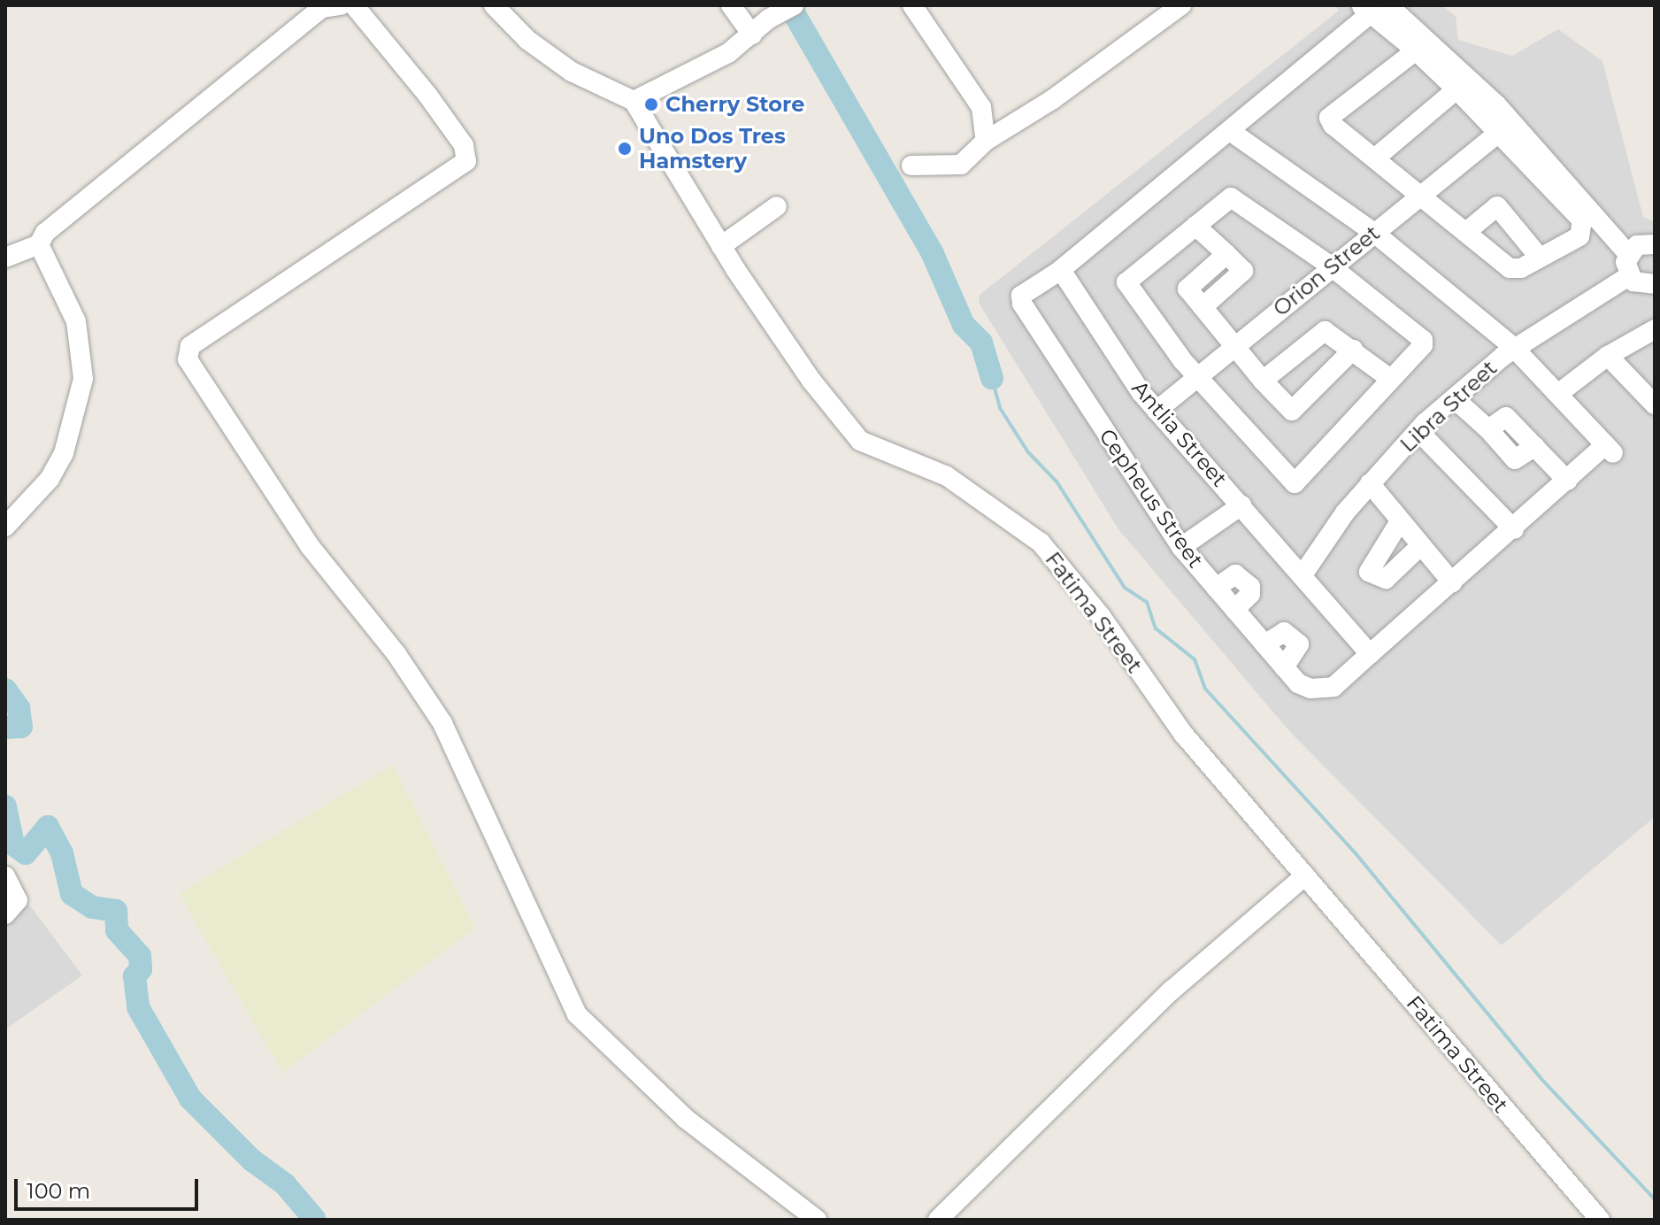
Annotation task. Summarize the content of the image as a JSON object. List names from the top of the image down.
{
  "streets": {
    "street": [
      "Orion Street",
      "Libra Street",
      "Antlia Street",
      "Cepheus Street",
      "Fatima Street"
    ]
  },
  "crossings": [
    ["Orion Street", "Antlia Street"],
    ["Libra Street", "Antlia Street"],
    ["Antlia Street", "Cepheus Street"]
  ],
  "places": ["Cherry Store", "Uno Dos Tres Hamstery"],
  "scale_bar": "100 m"
}
